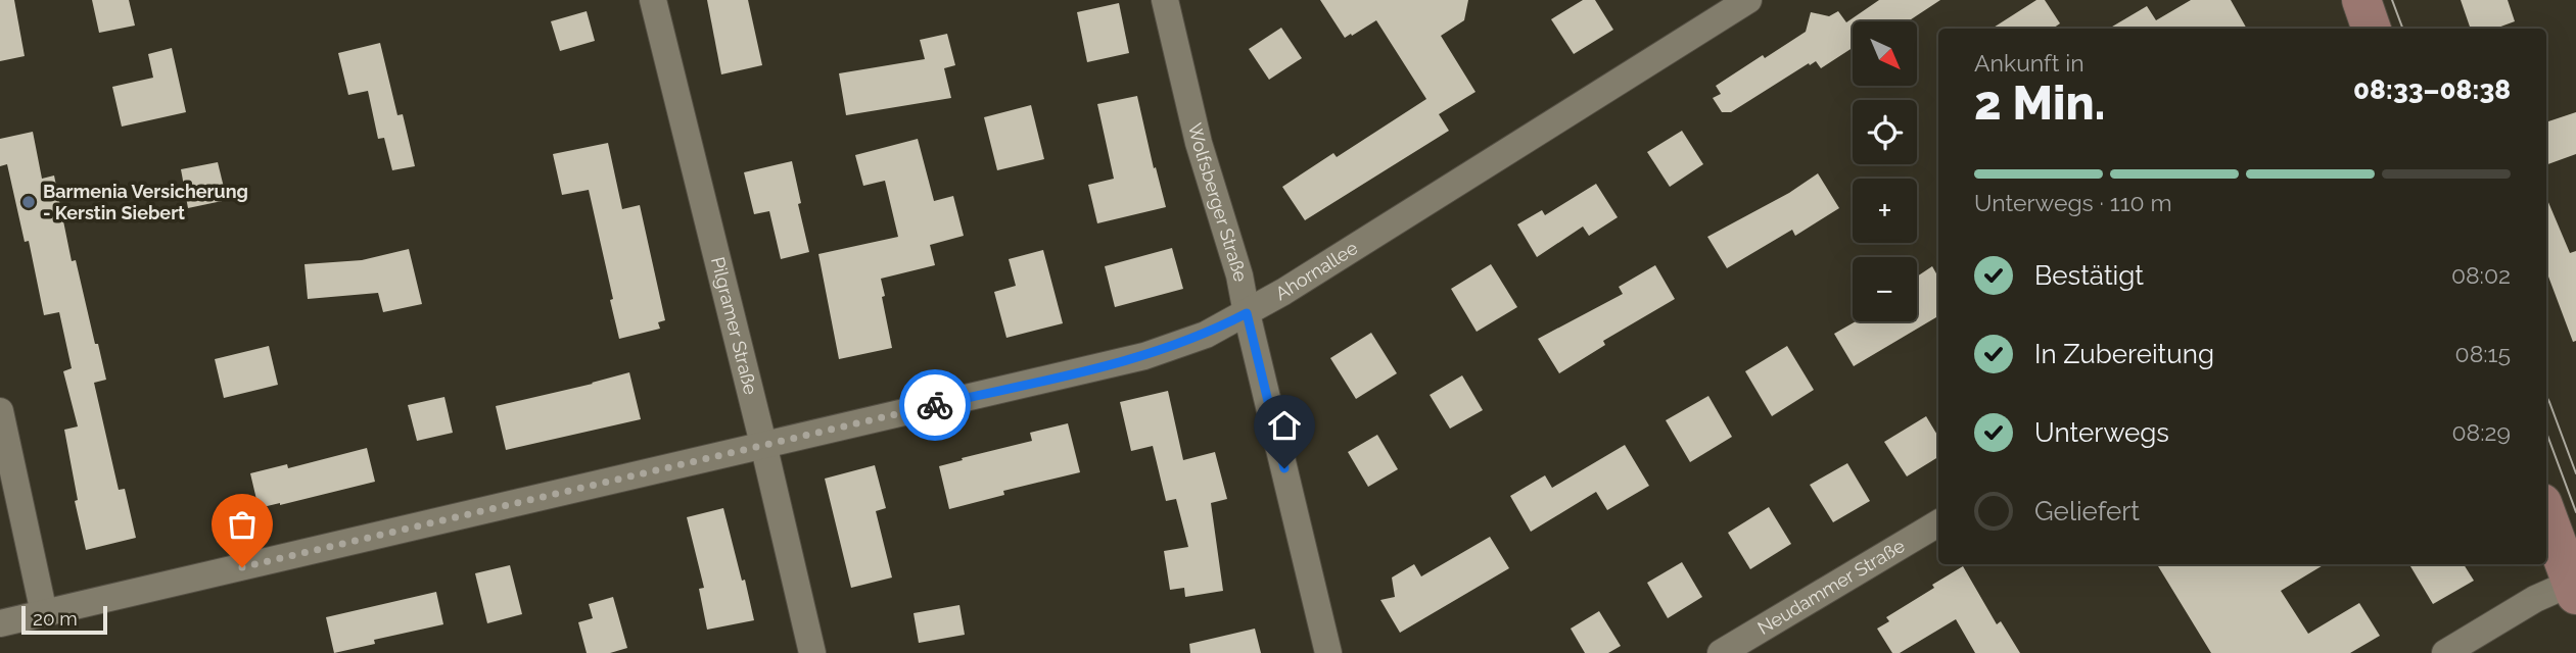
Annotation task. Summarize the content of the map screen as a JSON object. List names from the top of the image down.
{
  "streets": {
    "street": [
      "Wolfsberger Straße",
      "Ahornallee",
      "Pilgramer Straße",
      "Neudammer Straße"
    ]
  },
  "crossings": [
    ["Wolfsberger Straße", "Ahornallee"],
    ["Ahornallee", "Pilgramer Straße"]
  ],
  "places": ["Barmenia Versicherung - Kerstin Siebert"],
  "scale_bar": "20 m",
  "north": "bottom right",
  "page": {
    "map_buttons": ["+", "−"],
    "heading": ["2 Min.", "Ankunft in", "08:33–08:38"],
    "bar": "Unterwegs · 110 m",
    "list": [
      ["Bestätigt", "08:02"],
      ["In Zubereitung", "08:15"],
      ["Unterwegs", "08:29"],
      "Geliefert"
    ],
    "scale": "20 m"
  }
}
